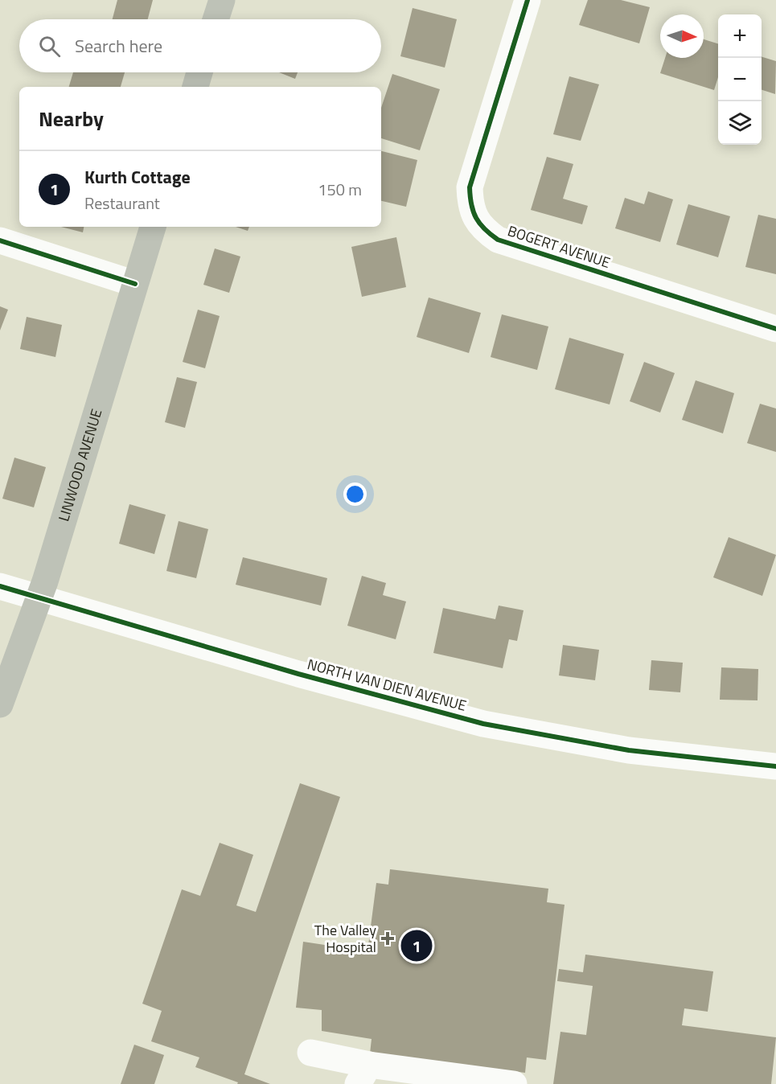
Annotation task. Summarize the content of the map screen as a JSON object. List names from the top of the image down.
{
  "streets": {
    "main road": ["LINWOOD AVENUE"],
    "street": ["BOGERT AVENUE", "NORTH VAN DIEN AVENUE"]
  },
  "crossings": [
    ["LINWOOD AVENUE", "NORTH VAN DIEN AVENUE"]
  ],
  "places": {
    "health": ["The Valley Hospital"]
  },
  "north": "right",
  "page": {
    "map_buttons": ["+", "−"],
    "search": "Search here",
    "heading": "Nearby",
    "list": [
      {
        "mark": "1",
        "name": "Kurth Cottage",
        "note": "Restaurant",
        "value": "150 m"
      }
    ],
    "pins": "1"
  }
}
